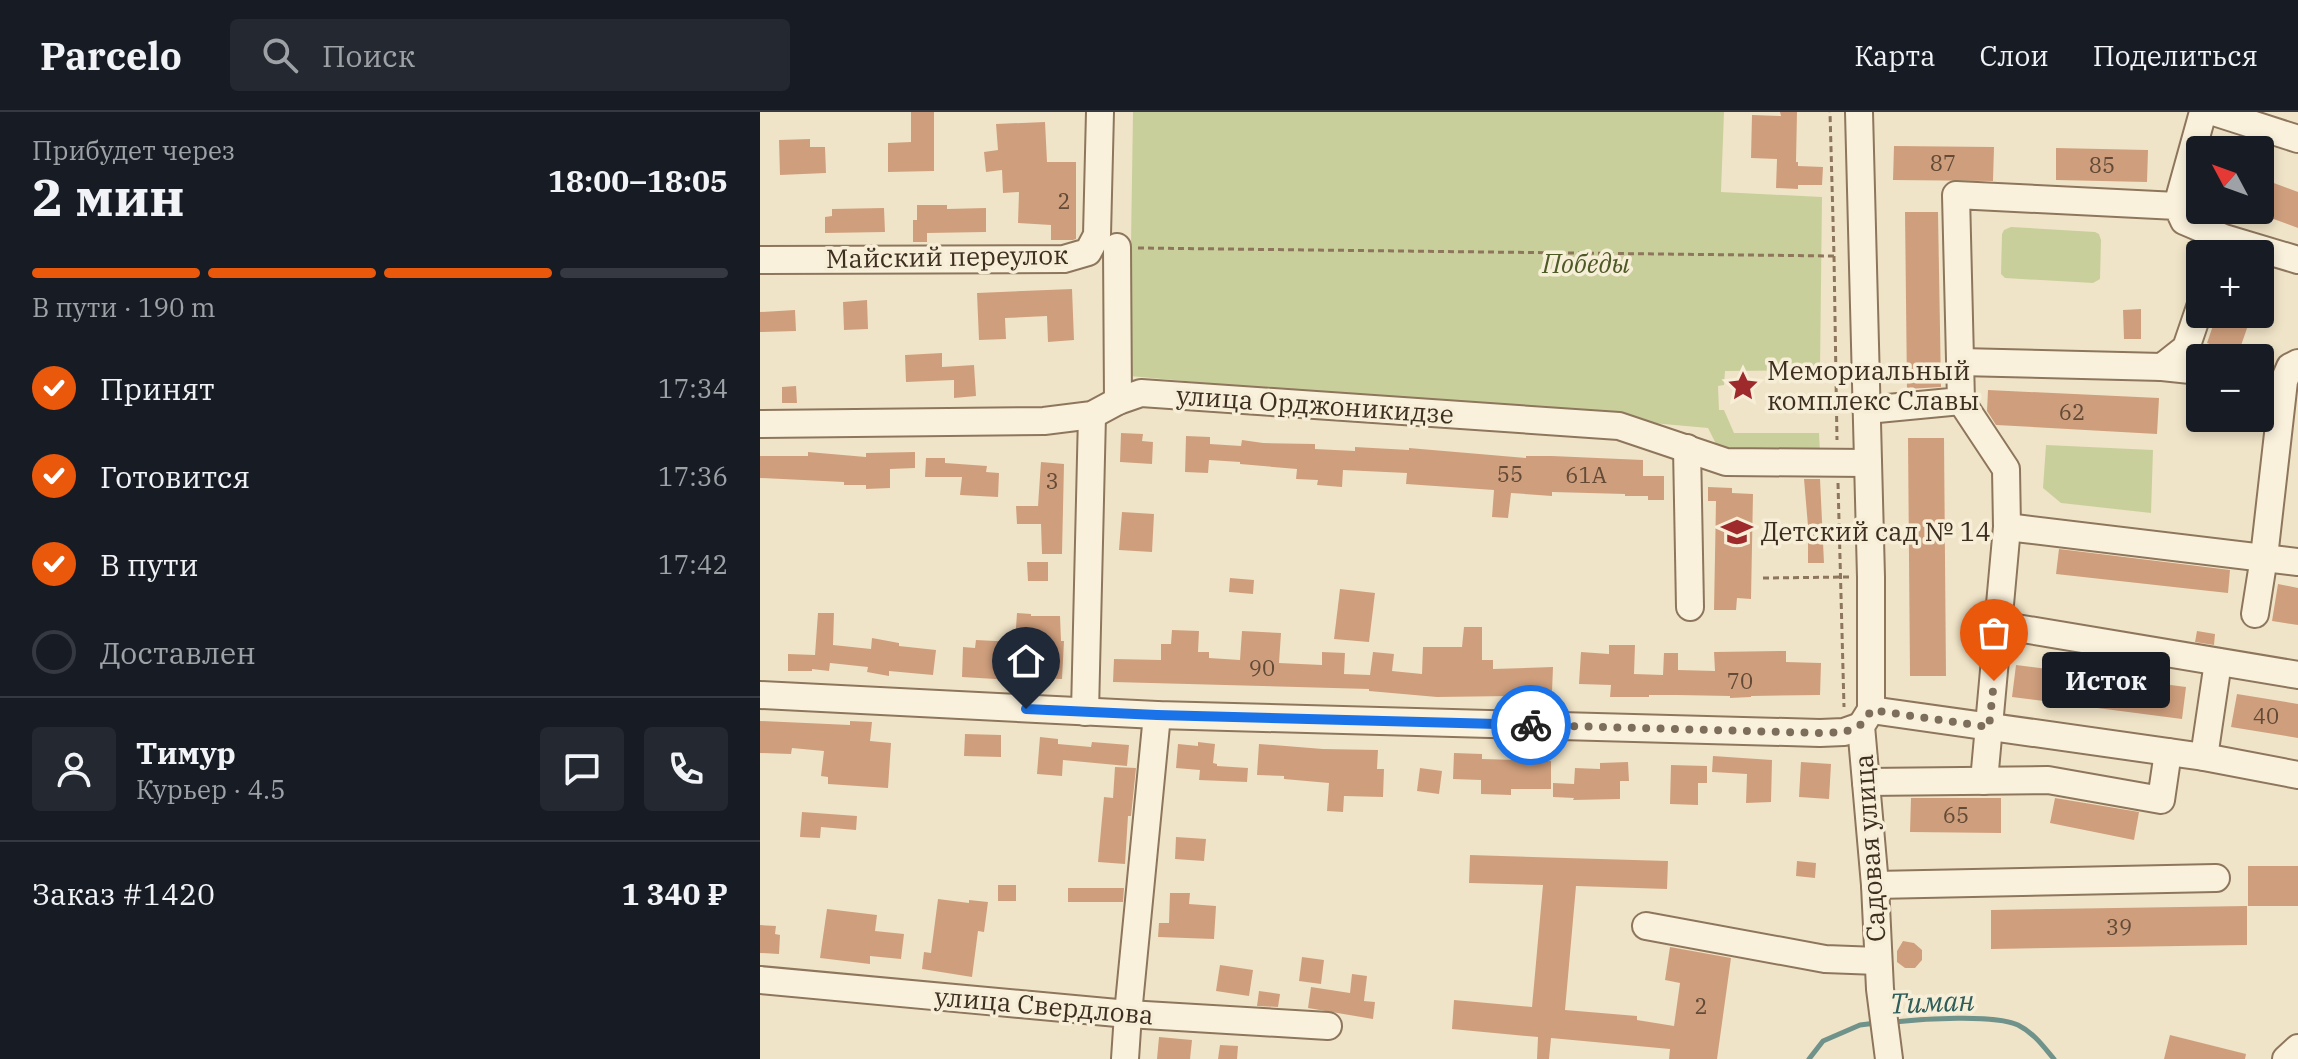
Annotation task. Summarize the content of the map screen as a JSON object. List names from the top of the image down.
{
  "streets": {
    "street": [
      "Майский переулок",
      "улица Орджоникидзе",
      "Садовая улица",
      "улица Свердлова"
    ]
  },
  "crossings": [
    ["улица Орджоникидзе", "Садовая улица"]
  ],
  "water": ["Тиман"],
  "parks": ["Победы"],
  "places": {
    "place": ["Мемориальный комплекс Славы"],
    "school or university": ["Детский сад № 14"],
    "other": ["Исток"]
  },
  "house_numbers": [
    "87",
    "85",
    "2",
    "62",
    "55",
    "61А",
    "3",
    "90",
    "70",
    "40",
    "65",
    "39",
    "2"
  ],
  "north": "top left",
  "page": {
    "header": "Parcelo",
    "search": "Поиск",
    "nav": ["Карта", "Слои", "Поделиться"],
    "heading": ["2 мин", "Прибудет через", "18:00–18:05"],
    "panel": [
      "Тимур",
      "Курьер · 4.5",
      "Заказ #1420",
      "1 340 ₽"
    ],
    "map_buttons": ["+", "−"],
    "bar": "В пути · 190 m",
    "list": [
      ["Принят", "17:34"],
      ["Готовится", "17:36"],
      ["В пути", "17:42"],
      "Доставлен"
    ],
    "bubble": "Исток"
  }
}
